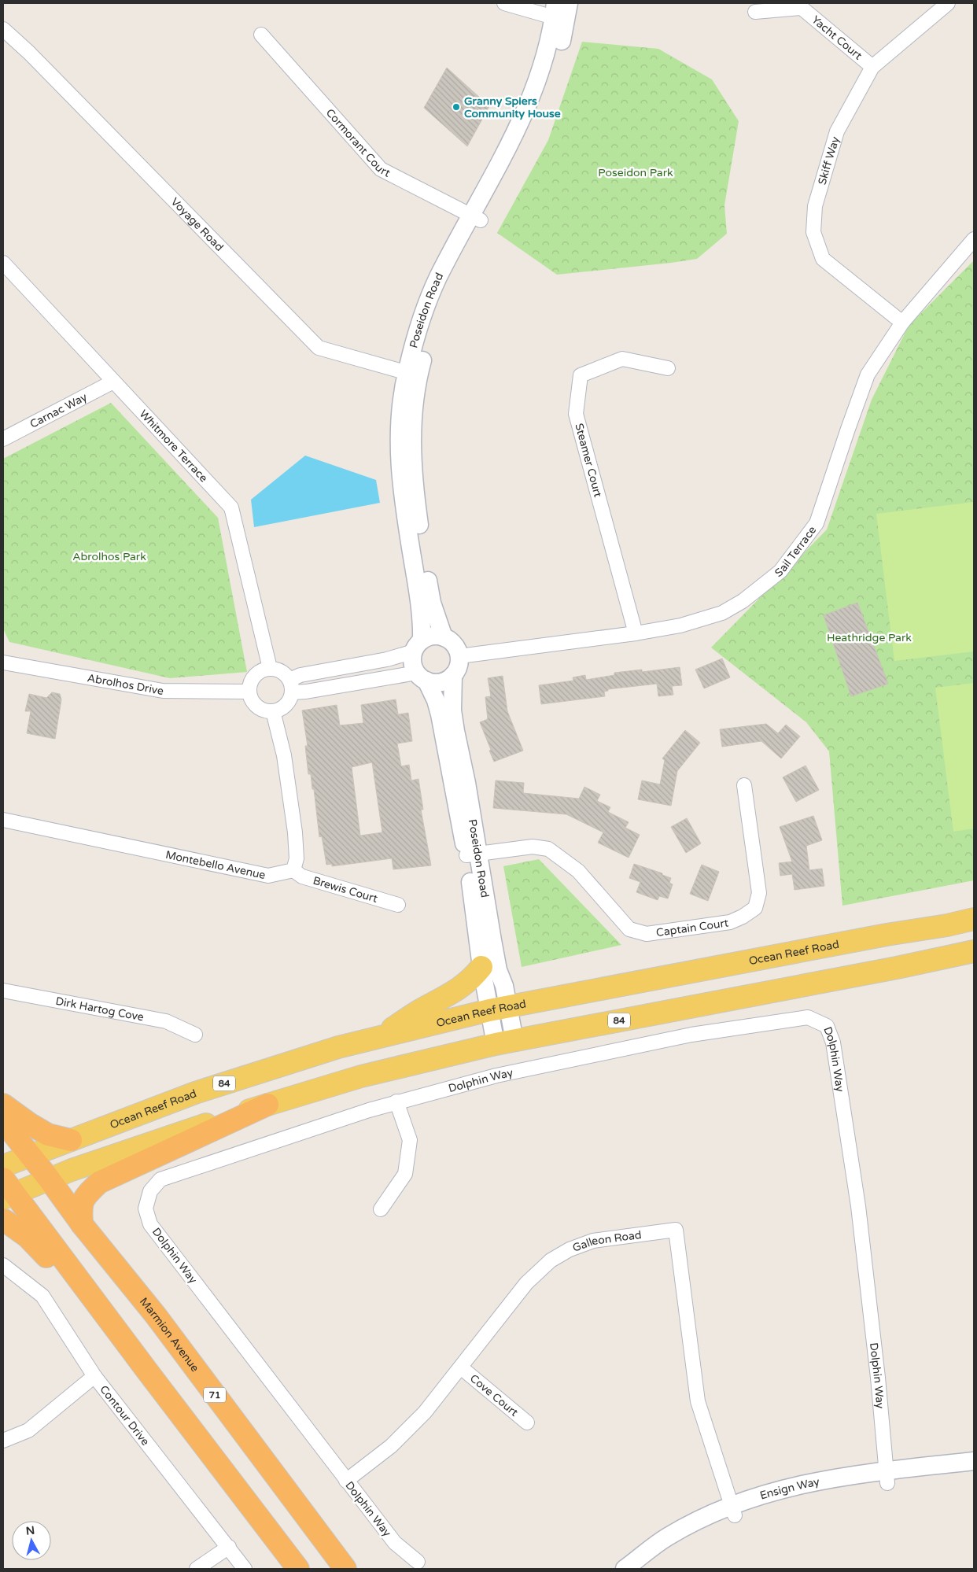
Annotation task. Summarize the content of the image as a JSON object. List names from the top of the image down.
{
  "streets": {
    "highway": ["Marmion Avenue", "71"],
    "main road": ["Ocean Reef Road", "84"],
    "street": [
      "Yacht Court",
      "Cormorant Court",
      "Skiff Way",
      "Voyage Road",
      "Poseidon Road",
      "Carnac Way",
      "Whitmore Terrace",
      "Steamer Court",
      "Sail Terrace",
      "Abrolhos Drive",
      "Montebello Avenue",
      "Brewis Court",
      "Captain Court",
      "Dirk Hartog Cove",
      "Dolphin Way",
      "Galleon Road",
      "Cove Court",
      "Contour Drive",
      "Ensign Way"
    ]
  },
  "crossings": [
    ["Yacht Court", "Skiff Way"],
    ["Cormorant Court", "Poseidon Road"],
    ["Skiff Way", "Sail Terrace"],
    ["Voyage Road", "Poseidon Road"],
    ["Poseidon Road", "Sail Terrace"],
    ["Poseidon Road", "Captain Court"],
    ["Poseidon Road", "Ocean Reef Road"],
    ["Poseidon Road", "84"],
    ["Carnac Way", "Whitmore Terrace"],
    ["Whitmore Terrace", "Abrolhos Drive"],
    ["Steamer Court", "Sail Terrace"],
    ["Montebello Avenue", "Brewis Court"],
    ["Ocean Reef Road", "Marmion Avenue"],
    ["84", "Marmion Avenue"],
    ["Dolphin Way", "Galleon Road"],
    ["Dolphin Way", "Ensign Way"],
    ["Galleon Road", "Cove Court"],
    ["Galleon Road", "Ensign Way"]
  ],
  "parks": ["Poseidon Park", "Abrolhos Park", "Heathridge Park"],
  "places": ["Granny Spiers Community House"],
  "north": "top"
}
